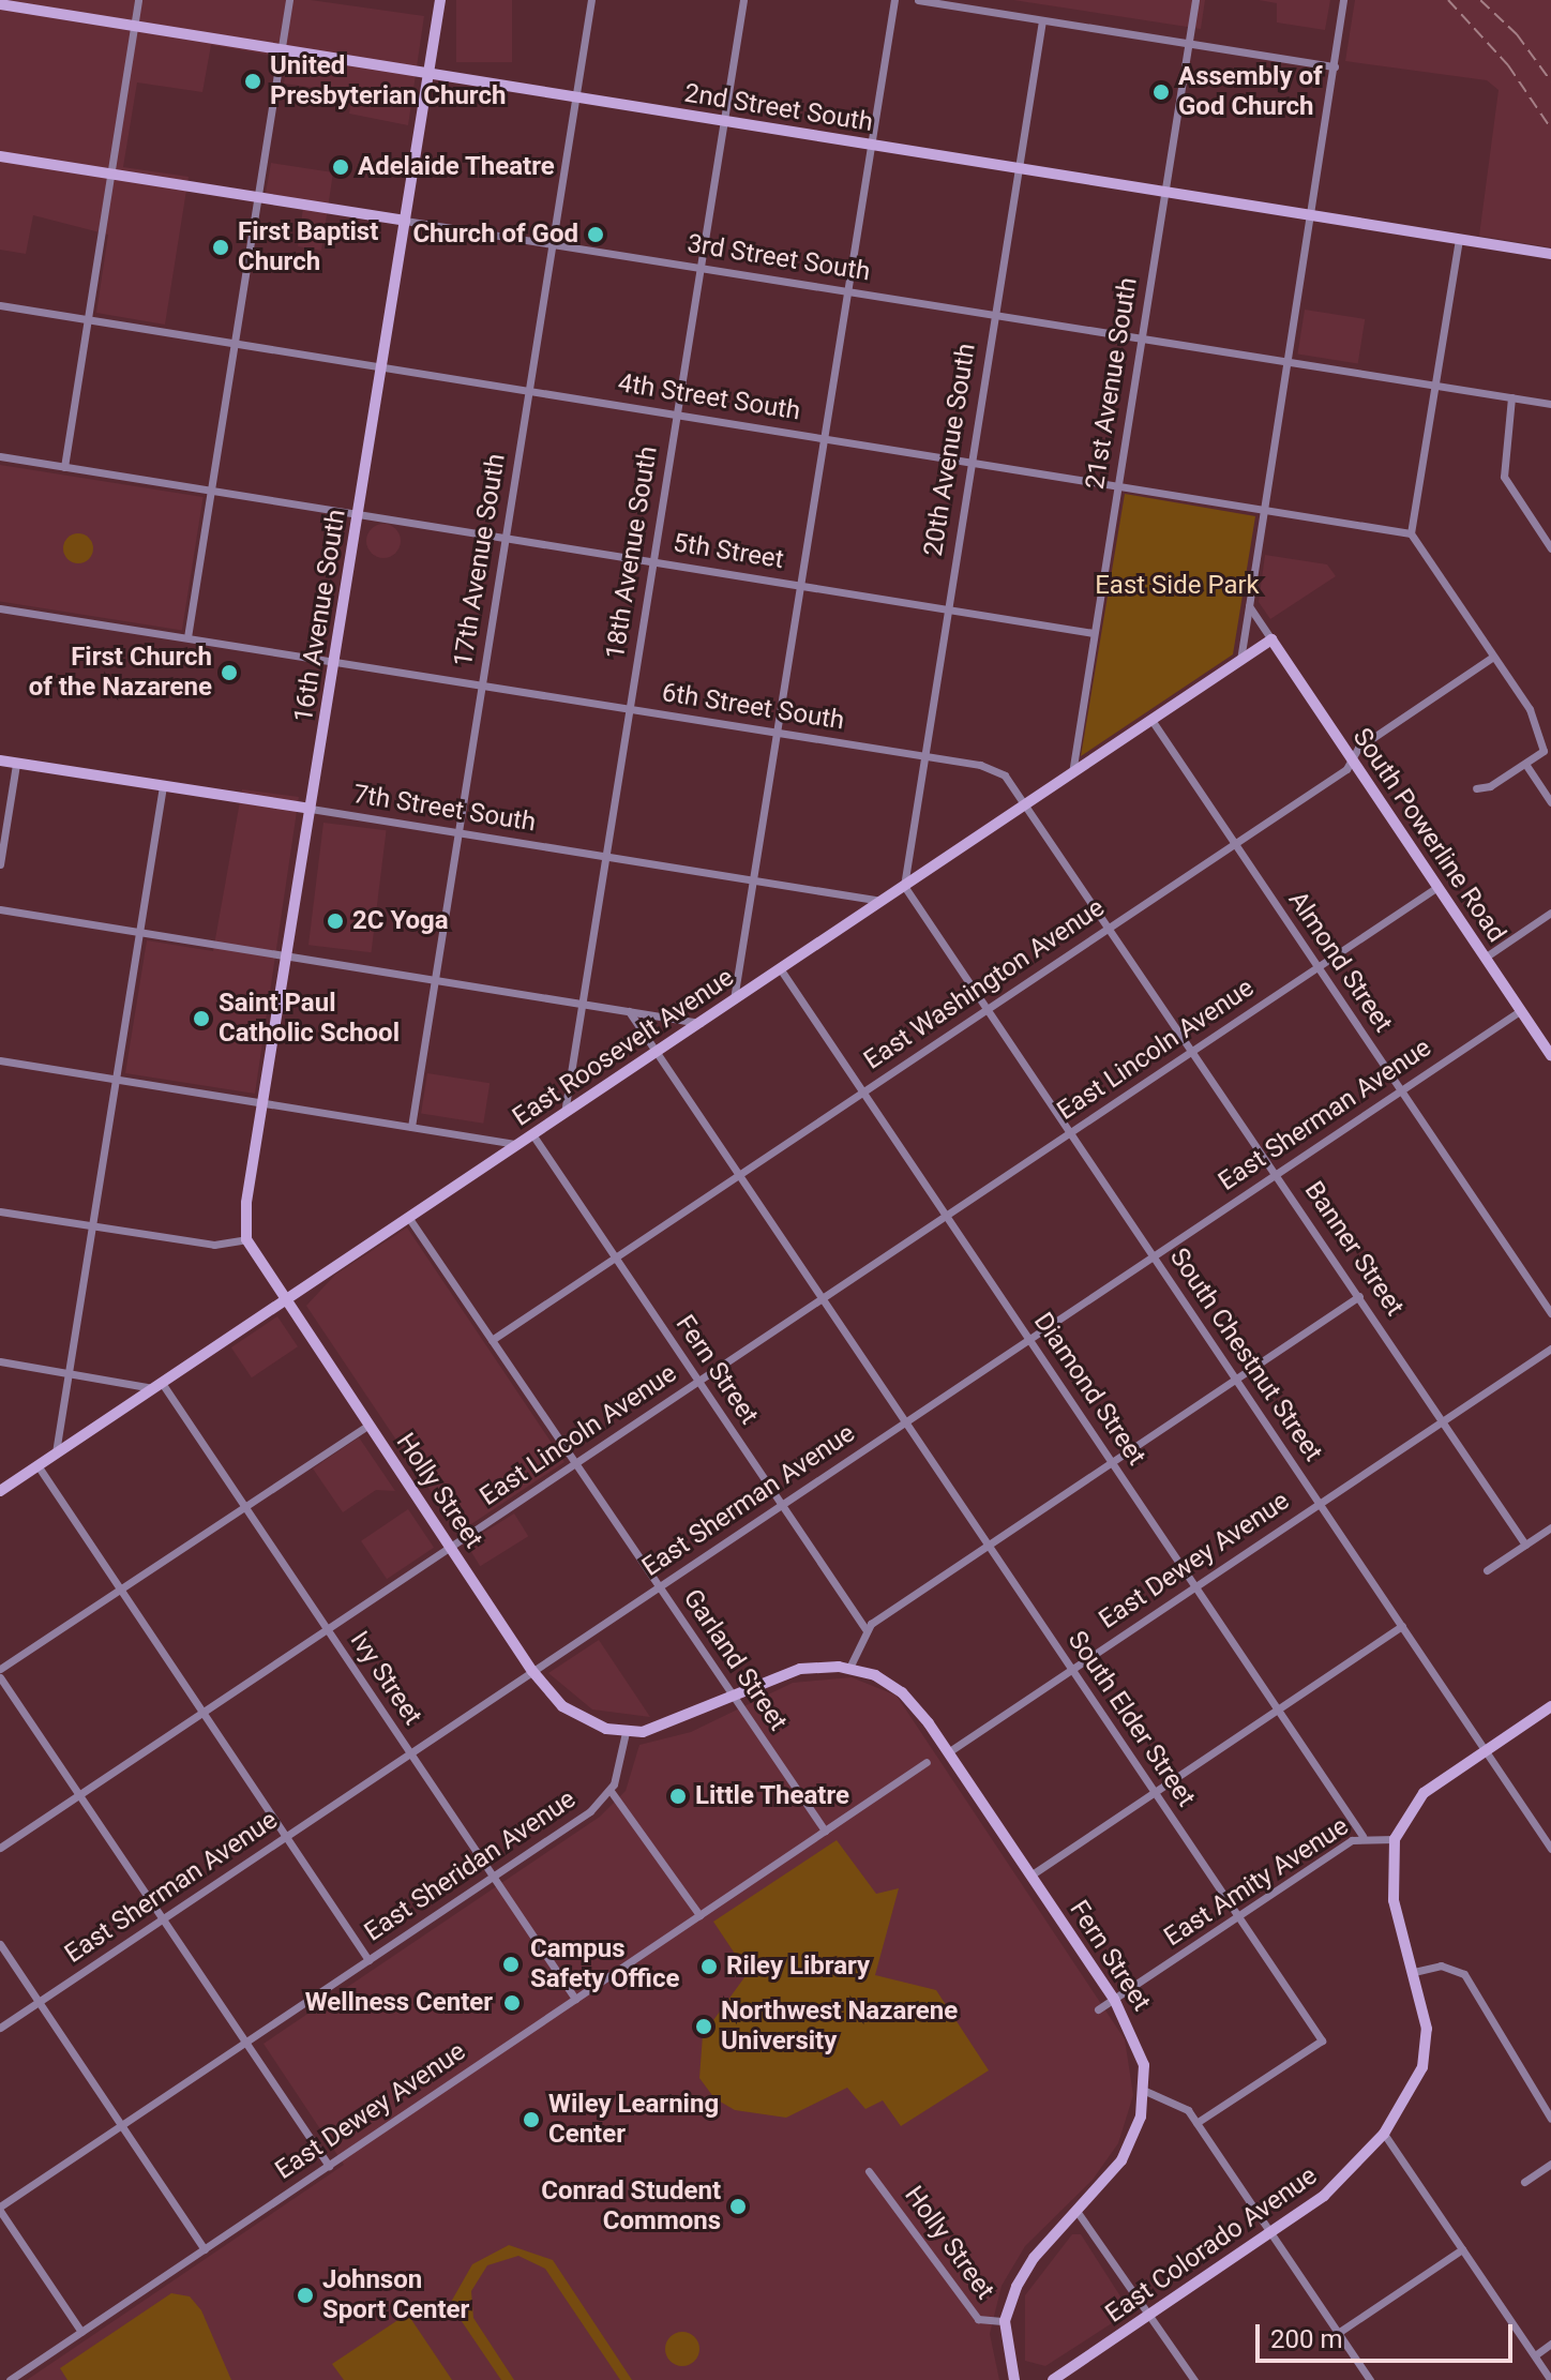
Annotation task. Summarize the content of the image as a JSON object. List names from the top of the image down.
{
  "streets": {
    "street": [
      "2nd Street South",
      "3rd Street South",
      "21st Avenue South",
      "4th Street South",
      "20th Avenue South",
      "5th Street",
      "18th Avenue South",
      "17th Avenue South",
      "16th Avenue South",
      "6th Street South",
      "7th Street South",
      "South Powerline Road",
      "Almond Street",
      "East Washington Avenue",
      "East Roosevelt Avenue",
      "East Lincoln Avenue",
      "East Sherman Avenue",
      "Banner Street",
      "South Chestnut Street",
      "Fern Street",
      "Diamond Street",
      "Holly Street",
      "East Dewey Avenue",
      "Garland Street",
      "Ivy Street",
      "South Elder Street",
      "East Sheridan Avenue",
      "East Amity Avenue",
      "East Colorado Avenue"
    ]
  },
  "crossings": [
    ["2nd Street South", "21st Avenue South"],
    ["2nd Street South", "20th Avenue South"],
    ["2nd Street South", "18th Avenue South"],
    ["2nd Street South", "17th Avenue South"],
    ["2nd Street South", "16th Avenue South"],
    ["3rd Street South", "21st Avenue South"],
    ["3rd Street South", "20th Avenue South"],
    ["3rd Street South", "18th Avenue South"],
    ["3rd Street South", "17th Avenue South"],
    ["3rd Street South", "16th Avenue South"],
    ["21st Avenue South", "4th Street South"],
    ["21st Avenue South", "5th Street"],
    ["21st Avenue South", "East Roosevelt Avenue"],
    ["4th Street South", "20th Avenue South"],
    ["4th Street South", "18th Avenue South"],
    ["4th Street South", "17th Avenue South"],
    ["4th Street South", "16th Avenue South"],
    ["20th Avenue South", "5th Street"],
    ["20th Avenue South", "6th Street South"],
    ["20th Avenue South", "East Roosevelt Avenue"],
    ["20th Avenue South", "South Chestnut Street"],
    ["5th Street", "18th Avenue South"],
    ["5th Street", "17th Avenue South"],
    ["5th Street", "16th Avenue South"],
    ["18th Avenue South", "6th Street South"],
    ["18th Avenue South", "7th Street South"],
    ["18th Avenue South", "East Roosevelt Avenue"],
    ["17th Avenue South", "6th Street South"],
    ["17th Avenue South", "7th Street South"],
    ["16th Avenue South", "6th Street South"],
    ["16th Avenue South", "7th Street South"],
    ["16th Avenue South", "Holly Street"],
    ["6th Street South", "East Roosevelt Avenue"],
    ["6th Street South", "Banner Street"],
    ["7th Street South", "East Roosevelt Avenue"],
    ["South Powerline Road", "East Washington Avenue"],
    ["South Powerline Road", "East Roosevelt Avenue"],
    ["South Powerline Road", "East Lincoln Avenue"],
    ["South Powerline Road", "East Sherman Avenue"],
    ["Almond Street", "East Washington Avenue"],
    ["Almond Street", "East Roosevelt Avenue"],
    ["Almond Street", "East Lincoln Avenue"],
    ["Almond Street", "East Sherman Avenue"],
    ["East Washington Avenue", "Banner Street"],
    ["East Washington Avenue", "South Chestnut Street"],
    ["East Washington Avenue", "Fern Street"],
    ["East Washington Avenue", "Diamond Street"],
    ["East Washington Avenue", "Garland Street"],
    ["East Washington Avenue", "South Elder Street"],
    ["East Roosevelt Avenue", "Banner Street"],
    ["East Roosevelt Avenue", "South Chestnut Street"],
    ["East Roosevelt Avenue", "Fern Street"],
    ["East Roosevelt Avenue", "Diamond Street"],
    ["East Roosevelt Avenue", "Holly Street"],
    ["East Roosevelt Avenue", "Garland Street"],
    ["East Roosevelt Avenue", "Ivy Street"],
    ["East Roosevelt Avenue", "South Elder Street"],
    ["East Lincoln Avenue", "Banner Street"],
    ["East Lincoln Avenue", "South Chestnut Street"],
    ["East Lincoln Avenue", "Fern Street"],
    ["East Lincoln Avenue", "Diamond Street"],
    ["East Lincoln Avenue", "Holly Street"],
    ["East Lincoln Avenue", "Garland Street"],
    ["East Lincoln Avenue", "Ivy Street"],
    ["East Lincoln Avenue", "South Elder Street"],
    ["East Sherman Avenue", "Banner Street"],
    ["East Sherman Avenue", "South Chestnut Street"],
    ["East Sherman Avenue", "Fern Street"],
    ["East Sherman Avenue", "Diamond Street"],
    ["East Sherman Avenue", "Holly Street"],
    ["East Sherman Avenue", "Garland Street"],
    ["East Sherman Avenue", "Ivy Street"],
    ["East Sherman Avenue", "South Elder Street"],
    ["Banner Street", "East Dewey Avenue"],
    ["South Chestnut Street", "East Dewey Avenue"],
    ["Fern Street", "East Dewey Avenue"],
    ["Fern Street", "East Amity Avenue"],
    ["Diamond Street", "East Dewey Avenue"],
    ["Diamond Street", "East Amity Avenue"],
    ["Holly Street", "East Sheridan Avenue"],
    ["East Dewey Avenue", "Garland Street"],
    ["East Dewey Avenue", "Ivy Street"],
    ["East Dewey Avenue", "South Elder Street"],
    ["Ivy Street", "East Sheridan Avenue"],
    ["South Elder Street", "East Amity Avenue"]
  ],
  "parks": ["East Side Park"],
  "places": [
    "United Presbyterian Church",
    "Assembly of God Church",
    "Adelaide Theatre",
    "Church of God",
    "First Baptist Church",
    "First Church of the Nazarene",
    "2C Yoga",
    "Saint Paul Catholic School",
    "Little Theatre",
    "Campus Safety Office",
    "Riley Library",
    "Wellness Center",
    "Northwest Nazarene University",
    "Wiley Learning Center",
    "Conrad Student Commons",
    "Johnson Sport Center"
  ],
  "scale_bar": "200 m"
}
